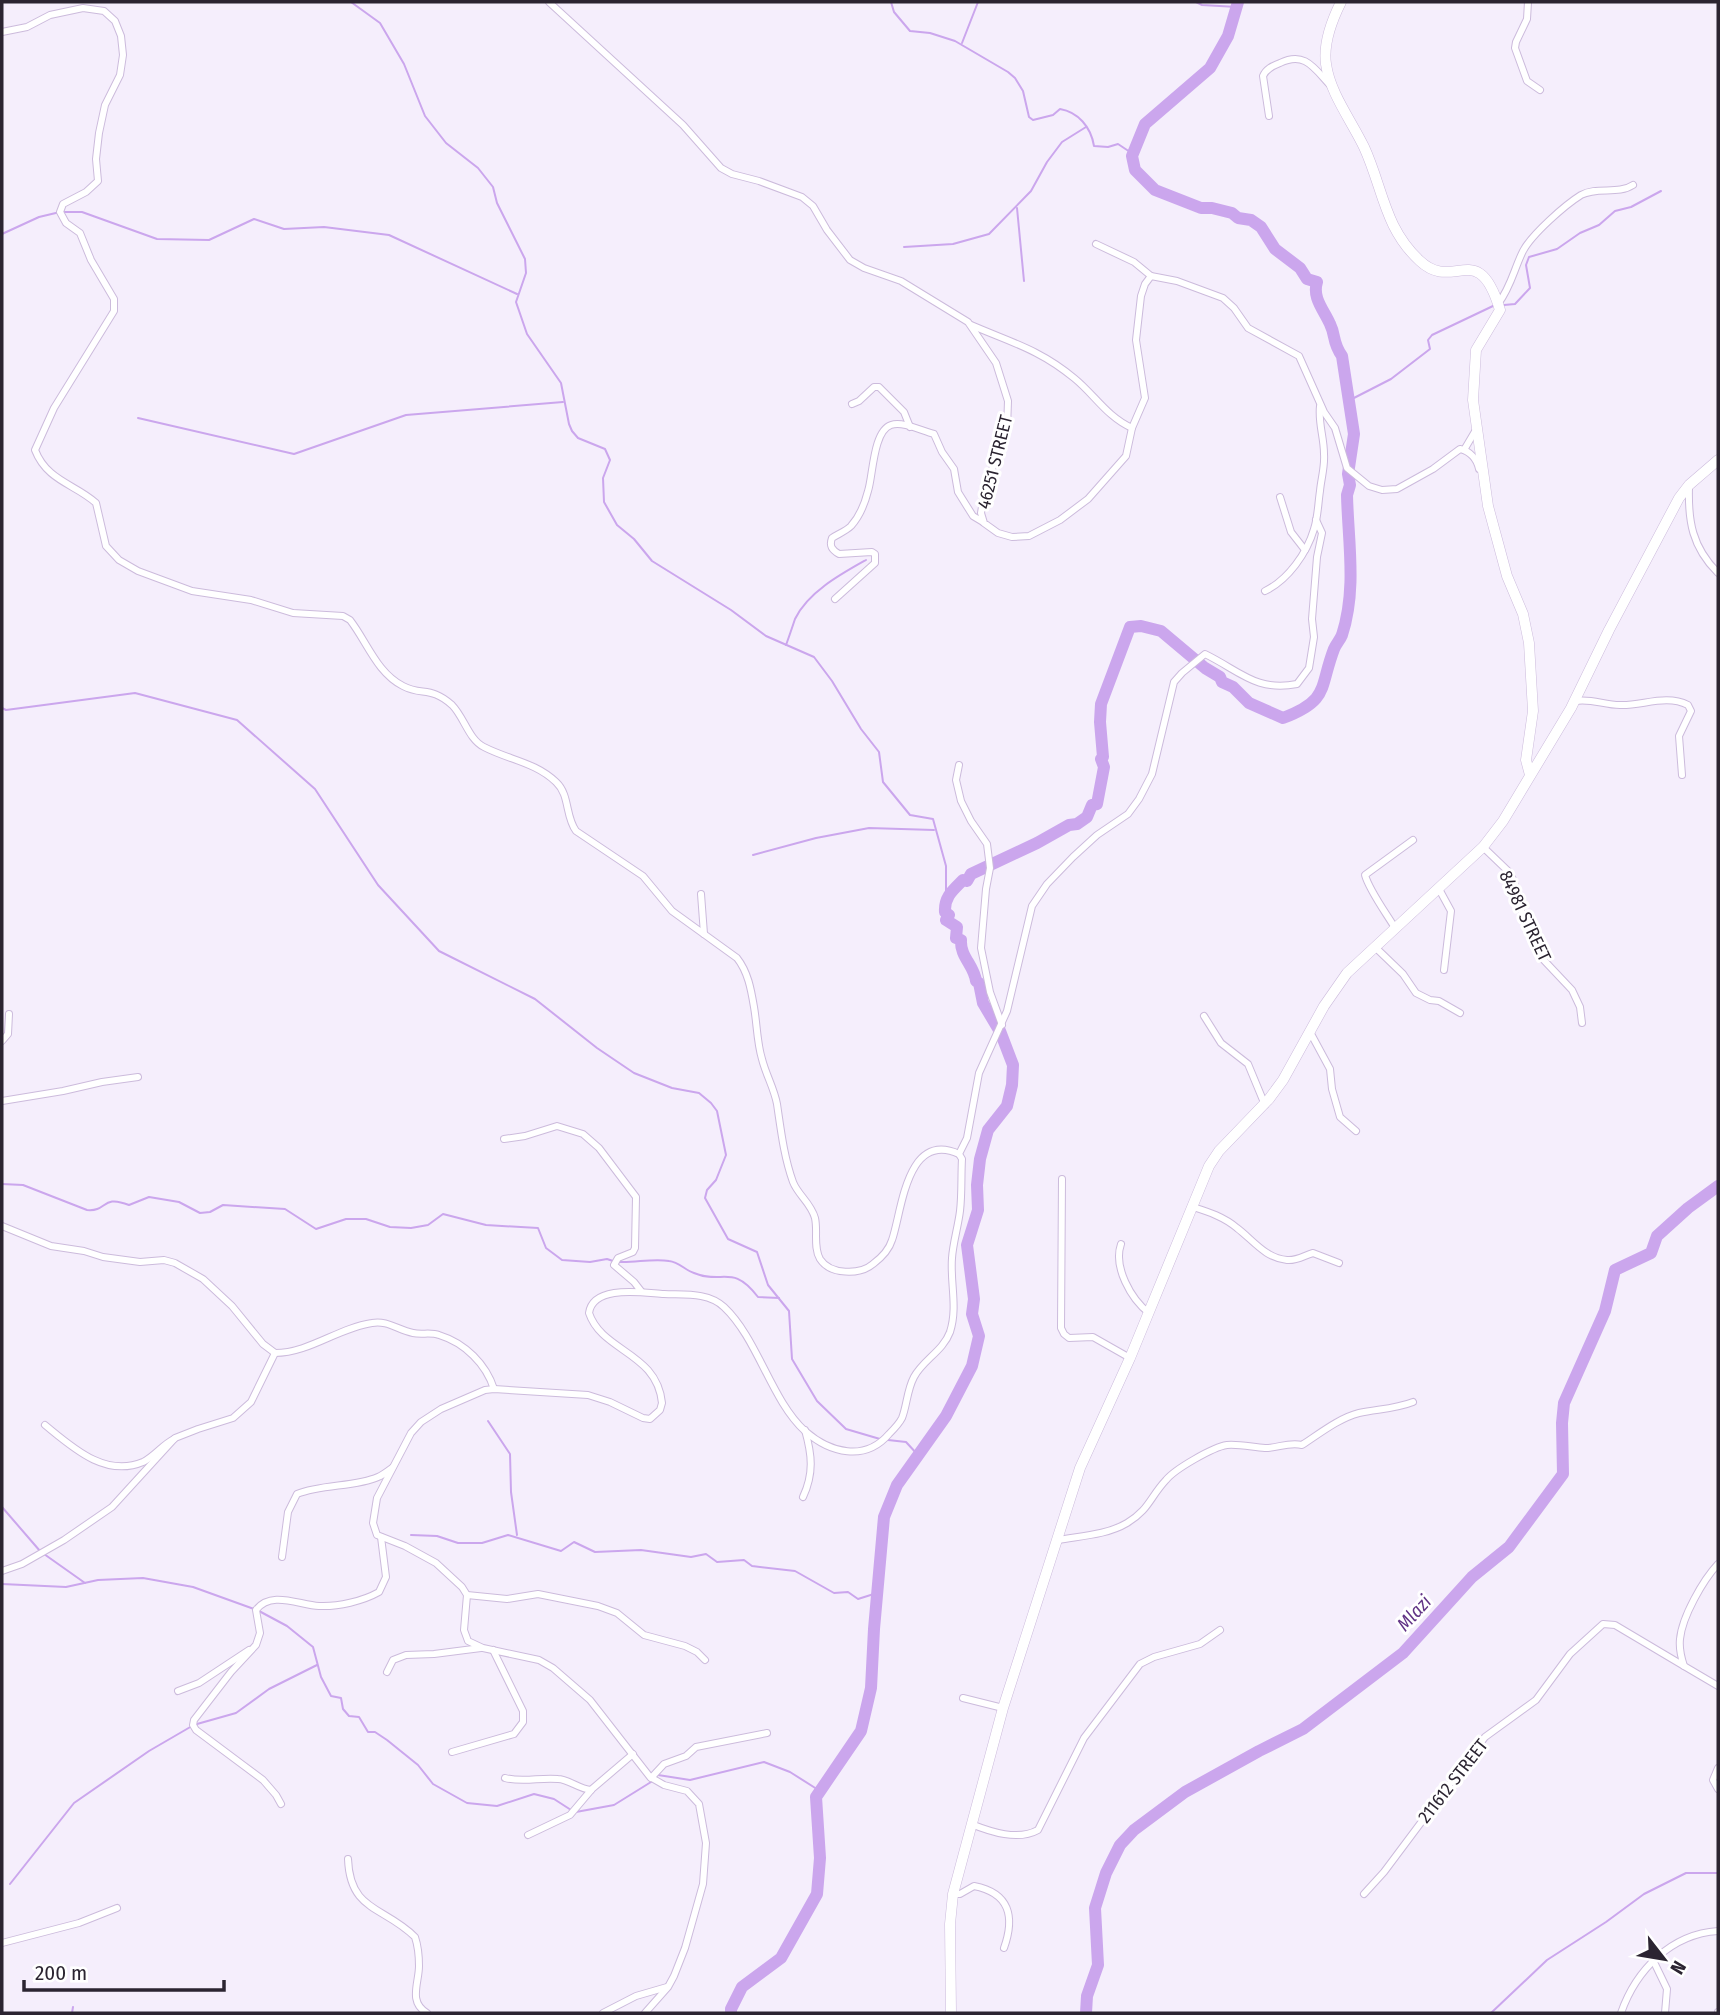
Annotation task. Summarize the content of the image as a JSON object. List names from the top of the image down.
{
  "streets": {
    "street": ["46251 STREET", "84981 STREET", "211612 STREET"]
  },
  "water": ["Mlazi"],
  "scale_bar": "200 m",
  "north": "bottom right"
}
